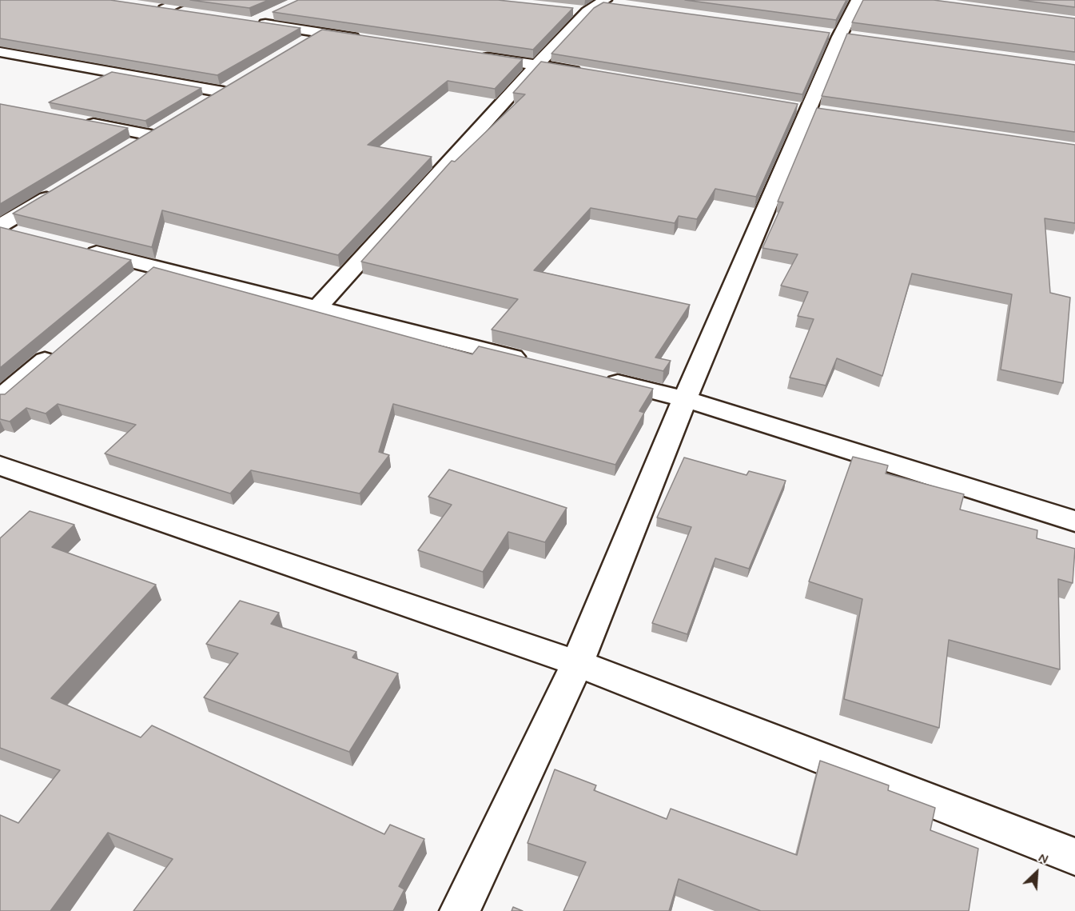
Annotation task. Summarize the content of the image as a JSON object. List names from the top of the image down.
{
  "north": "top right"
}
